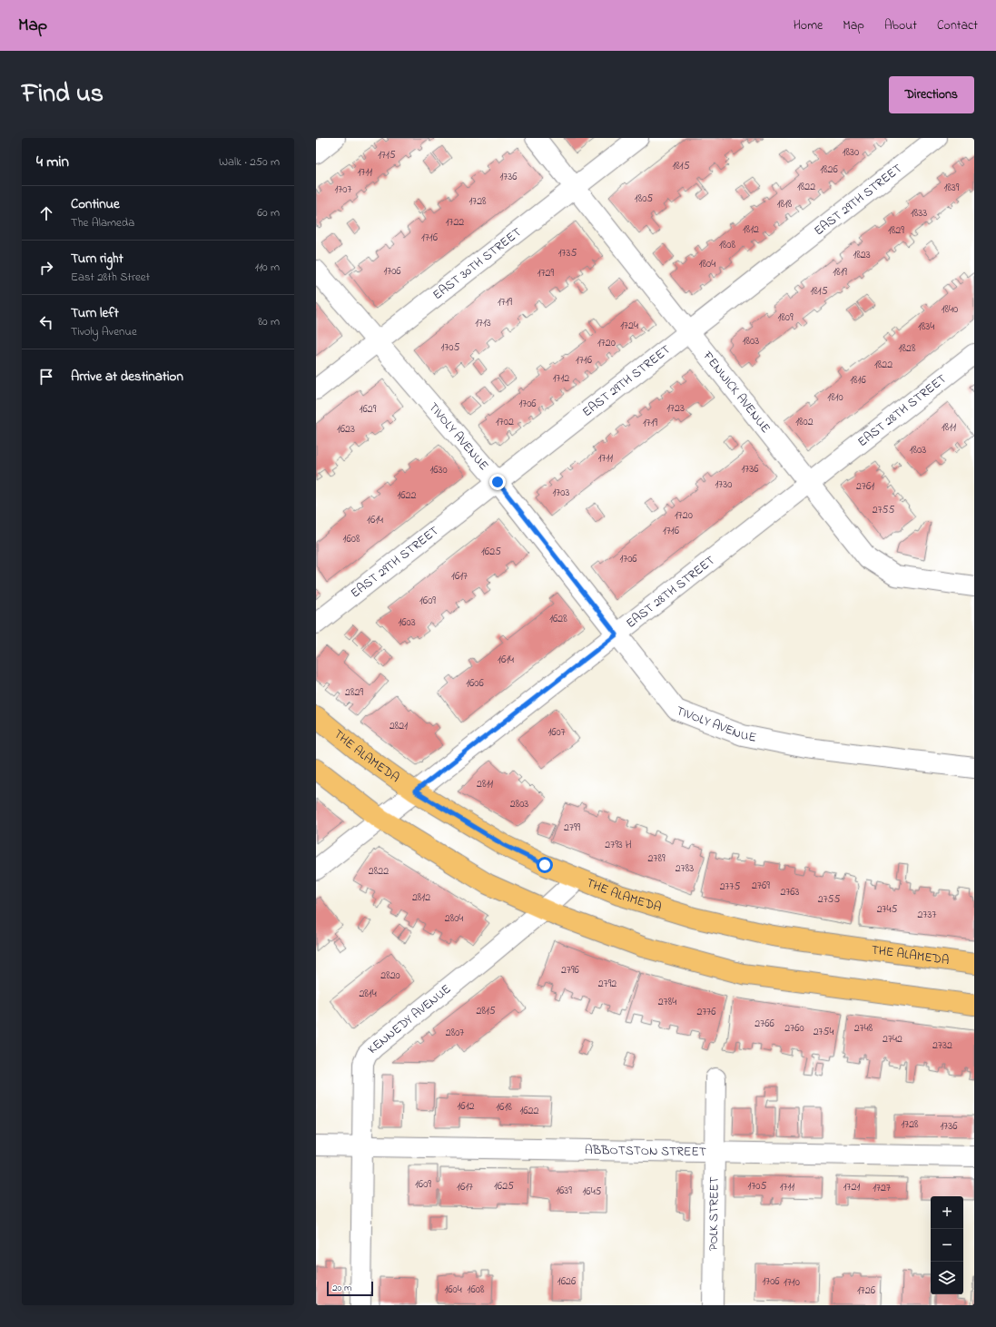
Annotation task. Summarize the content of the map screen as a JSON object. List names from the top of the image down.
{
  "streets": {
    "main road": ["THE ALAMEDA"],
    "street": [
      "EAST 29TH STREET",
      "EAST 30TH STREET",
      "FENWICK AVENUE",
      "EAST 28TH STREET",
      "TIVOLY AVENUE",
      "KENNEDY AVENUE",
      "ABBOTSTON STREET",
      "POLK STREET"
    ]
  },
  "crossings": [
    ["EAST 29TH STREET", "FENWICK AVENUE"],
    ["EAST 29TH STREET", "TIVOLY AVENUE"],
    ["EAST 30TH STREET", "FENWICK AVENUE"],
    ["EAST 30TH STREET", "TIVOLY AVENUE"],
    ["FENWICK AVENUE", "EAST 28TH STREET"],
    ["EAST 28TH STREET", "TIVOLY AVENUE"],
    ["EAST 28TH STREET", "THE ALAMEDA"],
    ["THE ALAMEDA", "KENNEDY AVENUE"],
    ["KENNEDY AVENUE", "ABBOTSTON STREET"],
    ["ABBOTSTON STREET", "POLK STREET"]
  ],
  "house_numbers": [
    "1830",
    "1715",
    "1815",
    "1826",
    "1711",
    "1736",
    "1822",
    "1839",
    "1707",
    "1805",
    "1728",
    "1818",
    "1833",
    "1722",
    "1812",
    "1829",
    "1716",
    "1808",
    "1735",
    "1823",
    "1804",
    "1706",
    "1819",
    "1729",
    "1815",
    "1719",
    "1840",
    "1809",
    "1713",
    "1724",
    "1834",
    "1803",
    "1720",
    "1705",
    "1828",
    "1716",
    "1822",
    "1712",
    "1816",
    "1810",
    "1706",
    "1723",
    "1629",
    "1702",
    "1802",
    "1719",
    "1811",
    "1623",
    "1803",
    "1711",
    "1736",
    "1630",
    "1730",
    "2761",
    "1703",
    "1622",
    "2755",
    "1720",
    "1614",
    "1716",
    "1608",
    "1625",
    "1706",
    "1617",
    "1609",
    "1628",
    "1603",
    "1614",
    "1606",
    "2829",
    "2821",
    "1607",
    "2811",
    "2803",
    "2799",
    "2793 H",
    "2789",
    "2783",
    "2822",
    "2769",
    "2775",
    "2763",
    "2812",
    "2755",
    "2745",
    "2737",
    "2804",
    "2796",
    "2820",
    "2792",
    "2814",
    "2784",
    "2815",
    "2776",
    "2766",
    "2760",
    "2748",
    "2754",
    "2807",
    "2742",
    "2732",
    "1612",
    "1618",
    "1622",
    "1728",
    "1736",
    "1609",
    "1625",
    "1705",
    "1617",
    "1711",
    "1721",
    "1727",
    "1639",
    "1645",
    "1626",
    "1706",
    "1710",
    "1604",
    "1608",
    "1726"
  ],
  "scale_bar": "20 m",
  "page": {
    "header": "Map",
    "nav": [
      "Home",
      "Map",
      "About",
      "Contact"
    ],
    "title": "Find us",
    "buttons": "Directions",
    "heading": ["4 min", "Walk · 250 m"],
    "list": [
      ["Continue", "The Alameda", "60 m"],
      ["Turn right", "East 28th Street", "110 m"],
      ["Turn left", "Tivoly Avenue", "80 m"],
      "Arrive at destination"
    ],
    "map_buttons": ["+", "−"],
    "scale": "20 m"
  }
}
